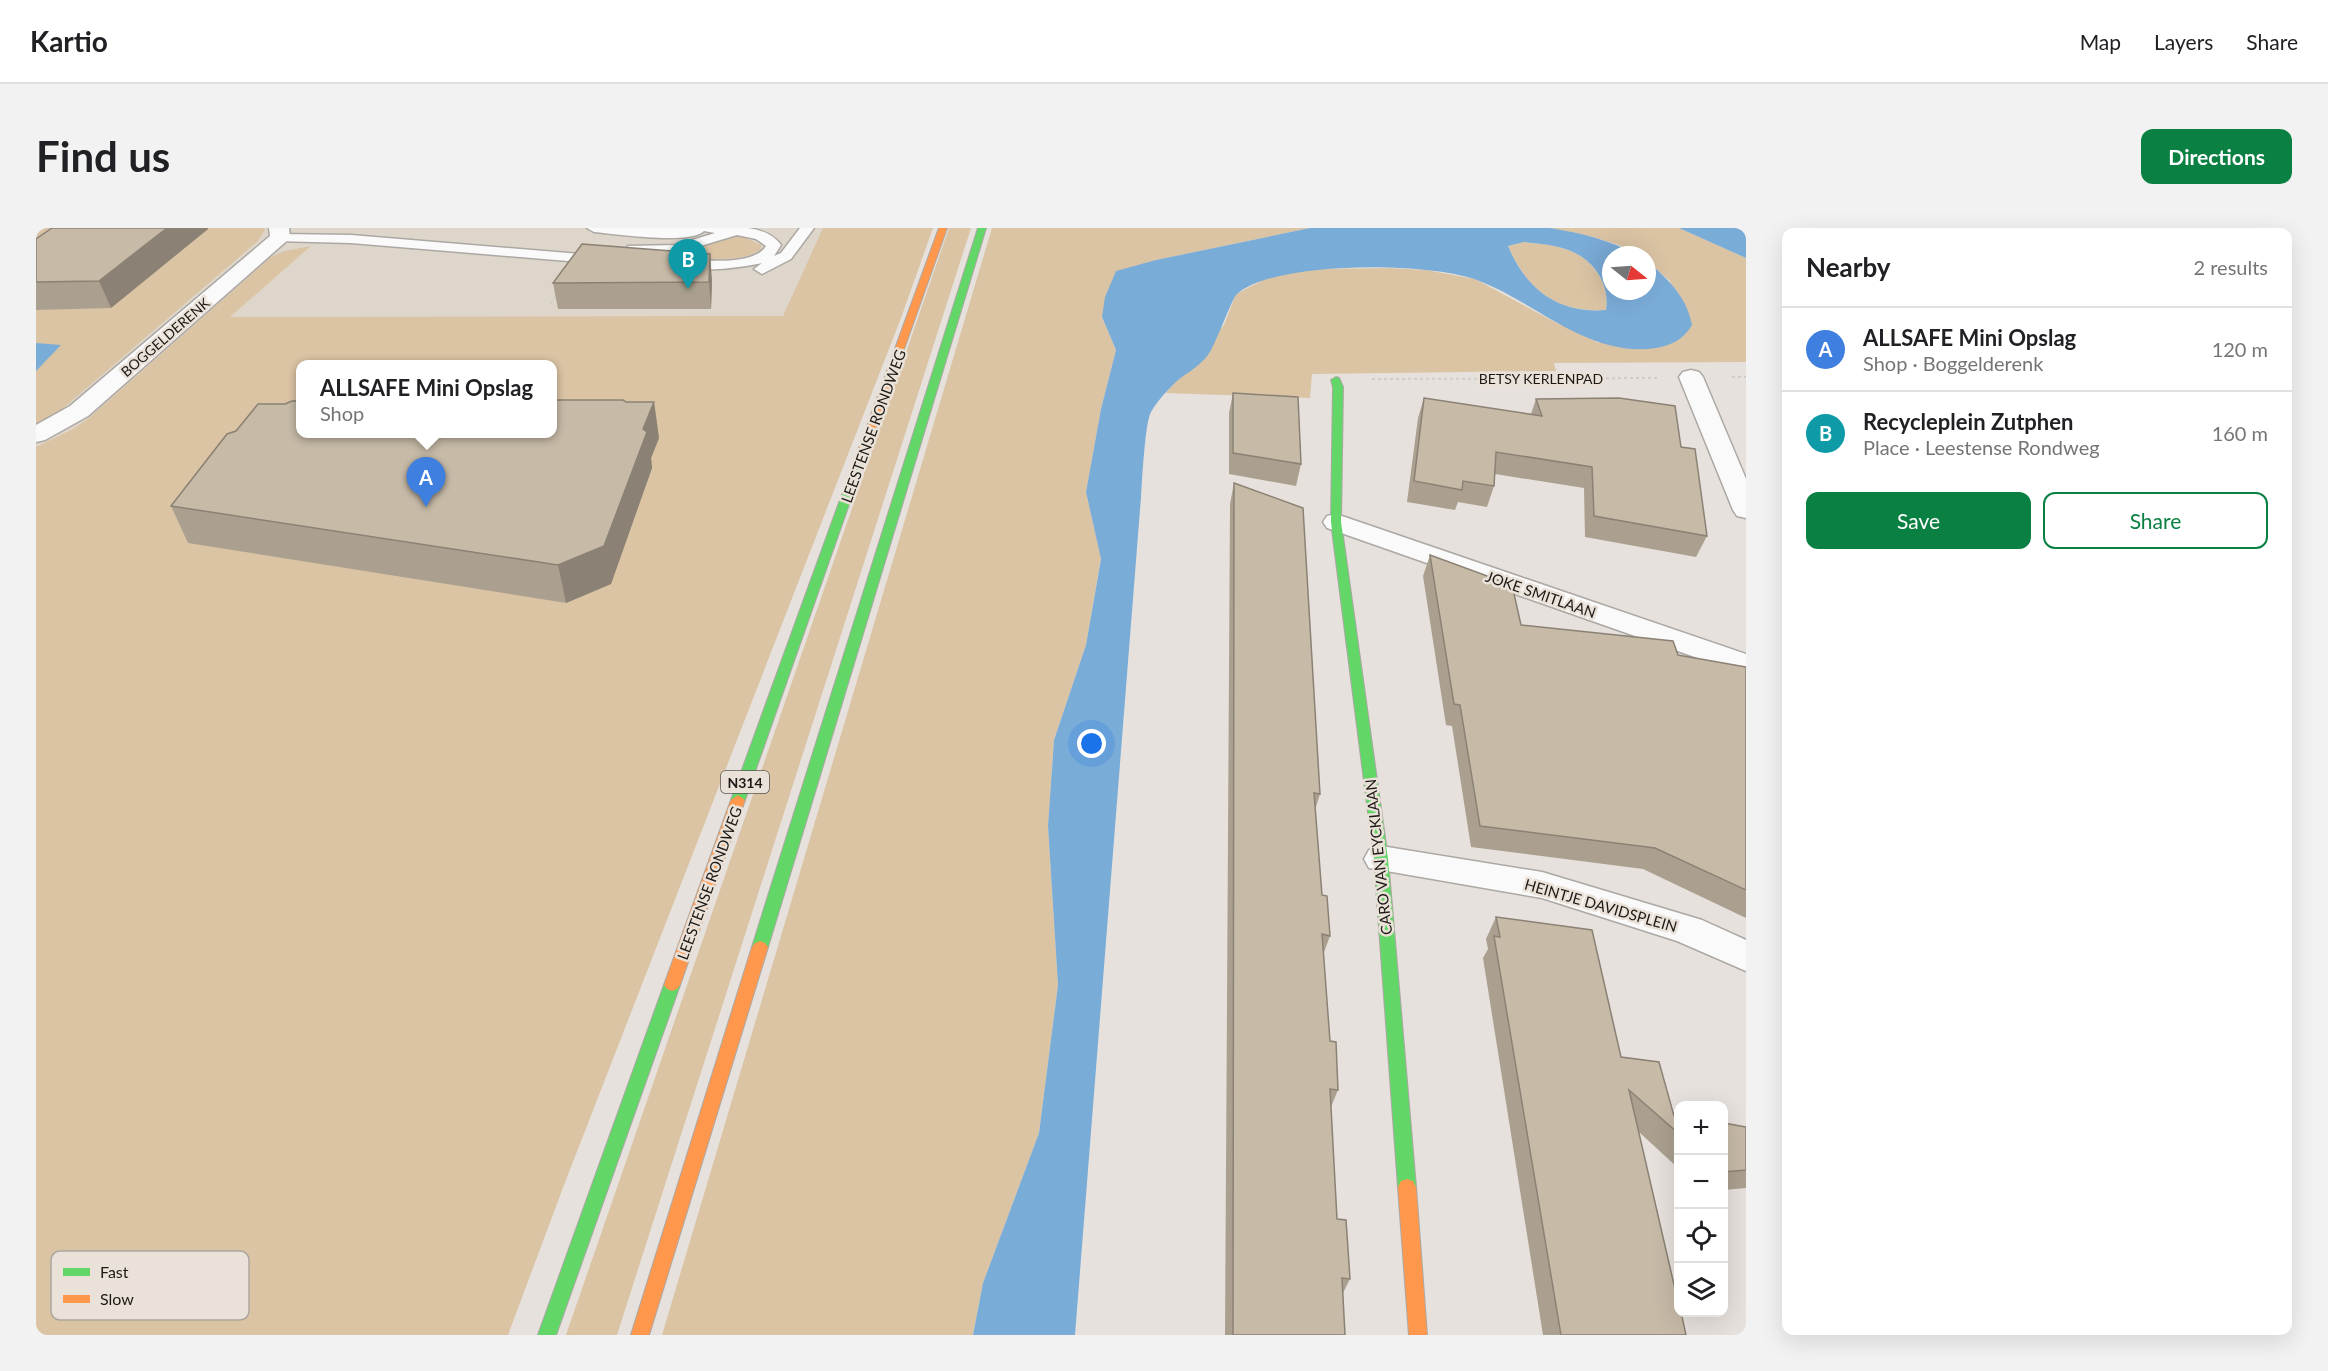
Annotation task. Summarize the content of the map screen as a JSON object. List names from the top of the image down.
{
  "streets": {
    "main road": ["LEESTENSE RONDWEG", "N314", "CARO VAN EYCKLAAN"],
    "street": ["BOGGELDERENK", "JOKE SMITLAAN", "HEINTJE DAVIDSPLEIN"],
    "path": ["BETSY KERLENPAD"]
  },
  "crossings": [
    ["BETSY KERLENPAD", "CARO VAN EYCKLAAN"],
    ["JOKE SMITLAAN", "CARO VAN EYCKLAAN"],
    ["CARO VAN EYCKLAAN", "HEINTJE DAVIDSPLEIN"]
  ],
  "legend": ["Fast", "Slow"],
  "north": "right",
  "page": {
    "header": "Kartio",
    "nav": ["Map", "Layers", "Share"],
    "buttons": [
      "Directions",
      ["Save", "Share"]
    ],
    "title": "Find us",
    "heading": ["Nearby", "2 results"],
    "pins": ["B", "A"],
    "list": [
      {
        "mark": "A",
        "name": "ALLSAFE Mini Opslag",
        "note": "Shop · Boggelderenk",
        "value": "120 m"
      },
      {
        "mark": "B",
        "name": "Recycleplein Zutphen",
        "note": "Place · Leestense Rondweg",
        "value": "160 m"
      }
    ],
    "popup": ["ALLSAFE Mini Opslag", "Shop"],
    "map_buttons": ["+", "−"]
  }
}
